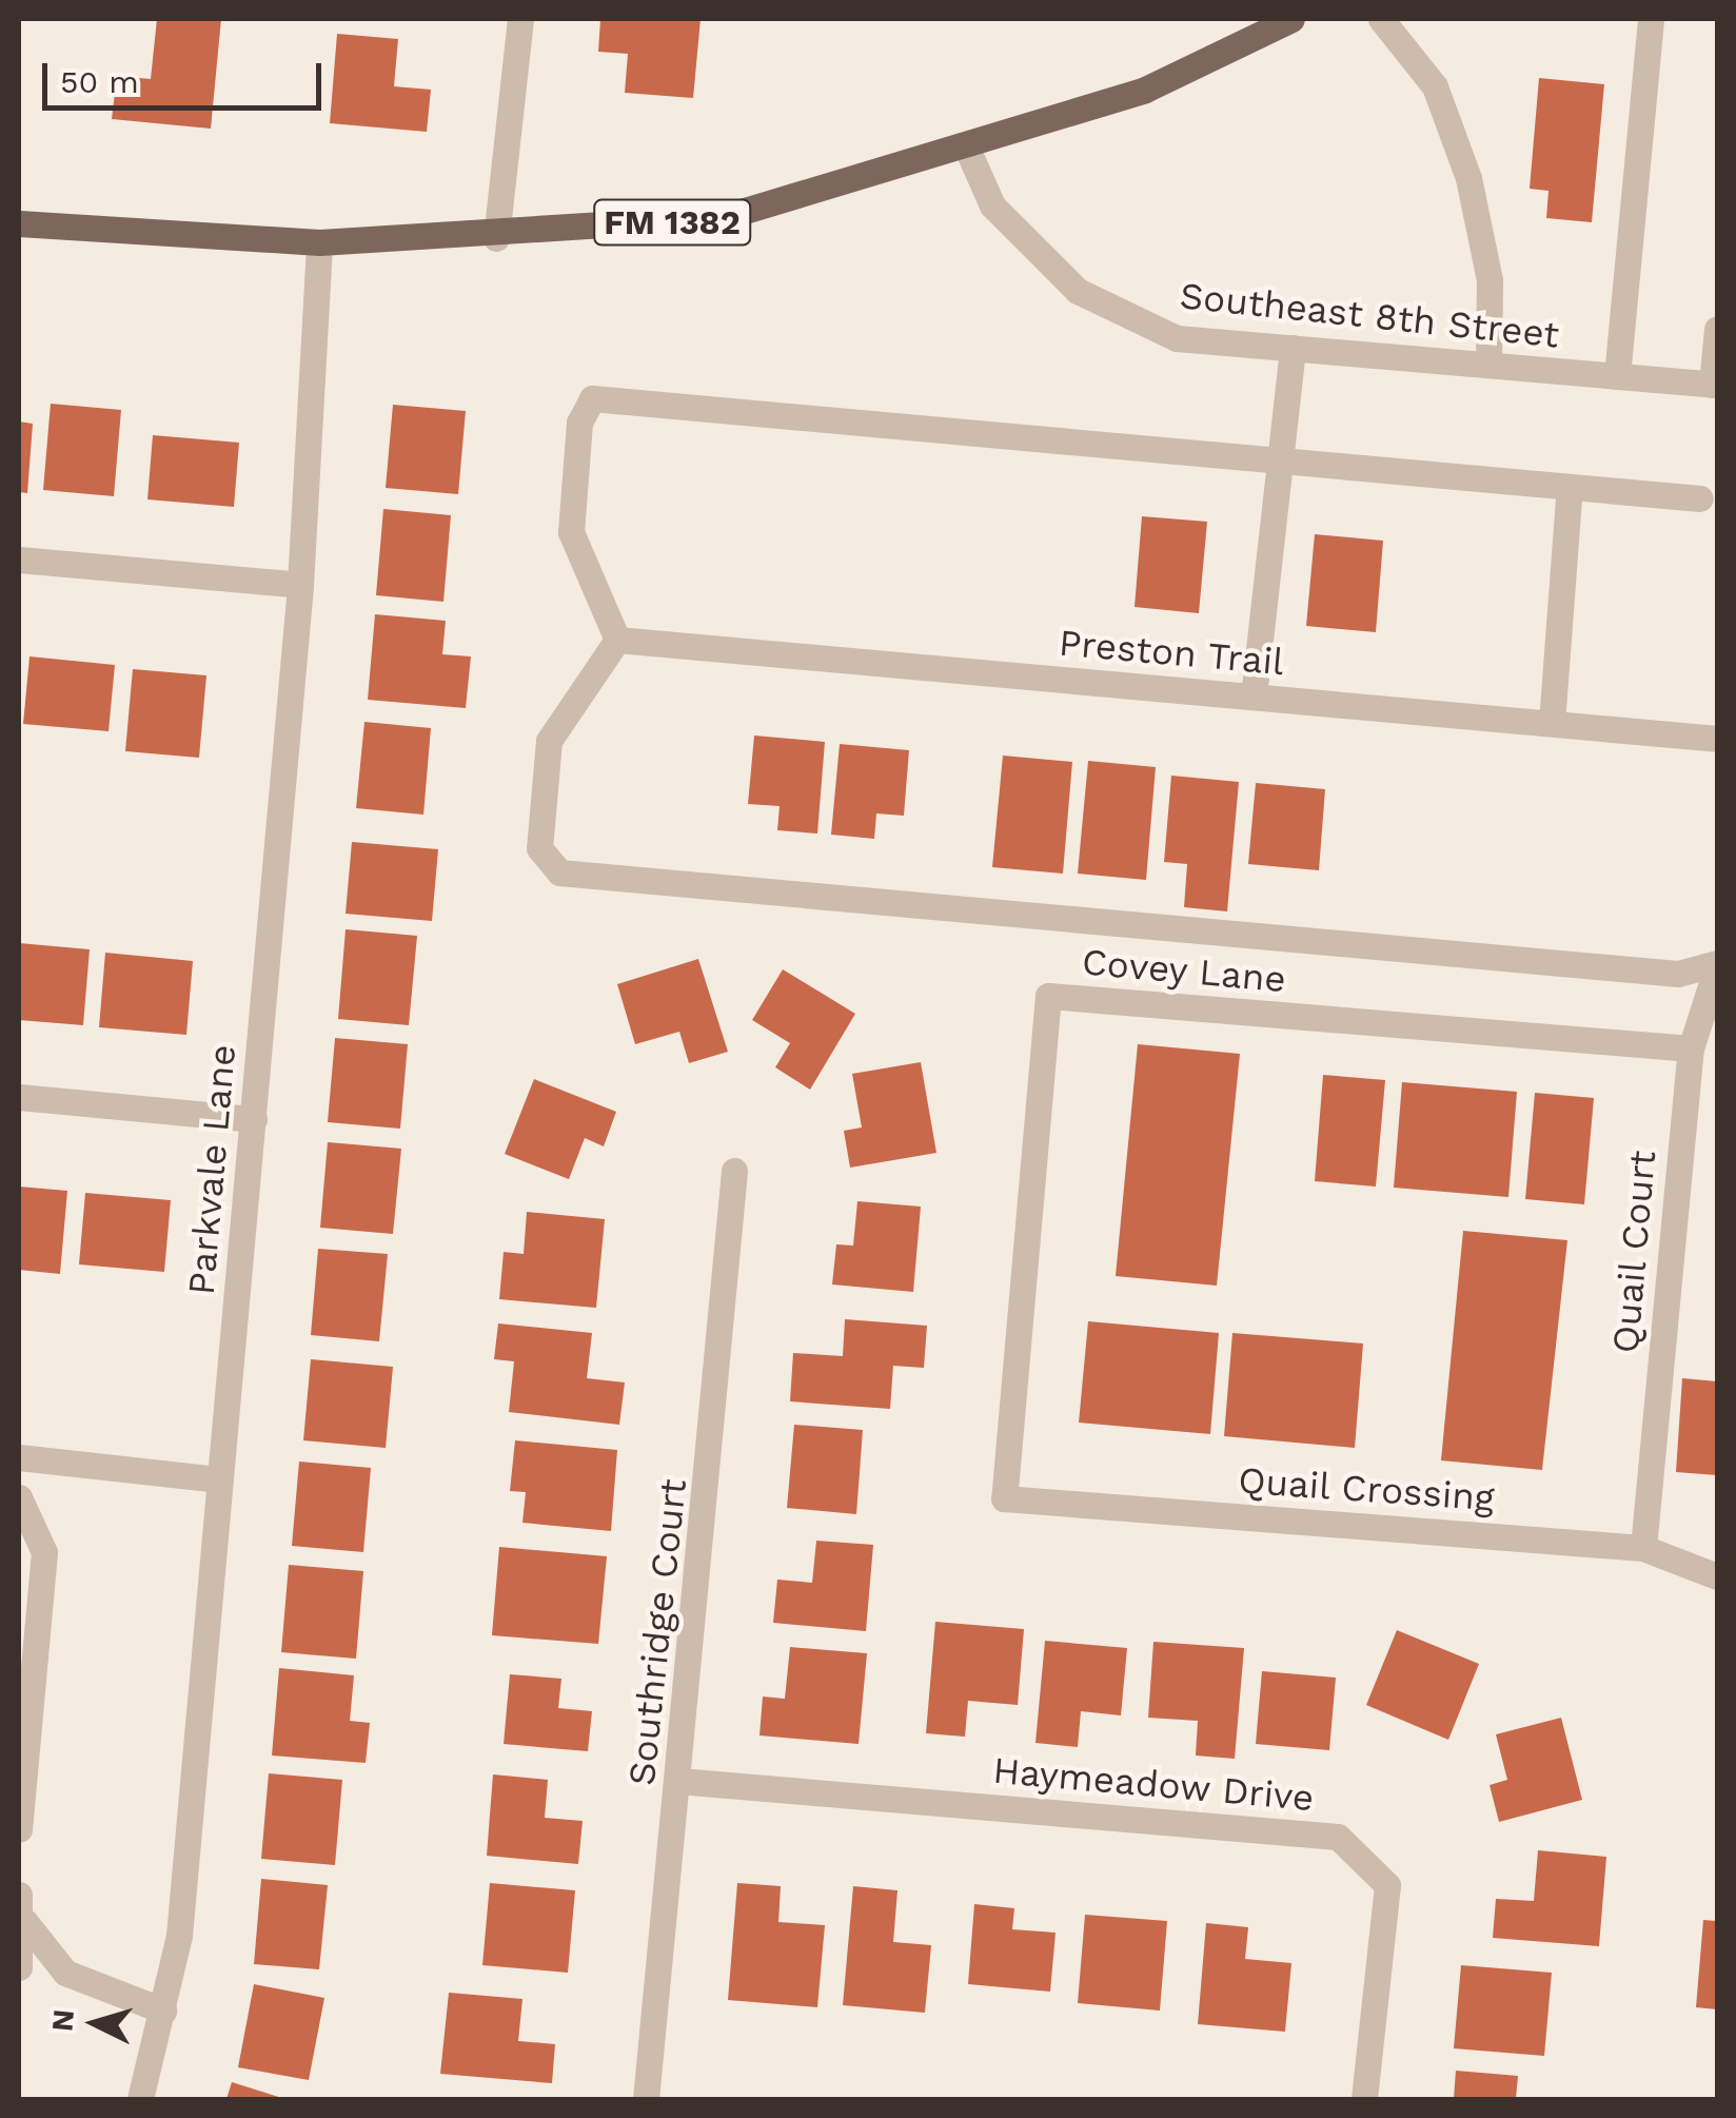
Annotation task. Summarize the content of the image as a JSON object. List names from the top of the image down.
{
  "streets": {
    "main road": ["FM 1382"],
    "street": [
      "Southeast 8th Street",
      "Preston Trail",
      "Covey Lane",
      "Parkvale Lane",
      "Quail Court",
      "Quail Crossing",
      "Southridge Court",
      "Haymeadow Drive"
    ]
  },
  "crossings": [
    ["FM 1382", "Southeast 8th Street"],
    ["FM 1382", "Parkvale Lane"],
    ["Covey Lane", "Quail Court"],
    ["Covey Lane", "Quail Crossing"],
    ["Quail Court", "Quail Crossing"],
    ["Southridge Court", "Haymeadow Drive"]
  ],
  "scale_bar": "50 m",
  "north": "left"
}
